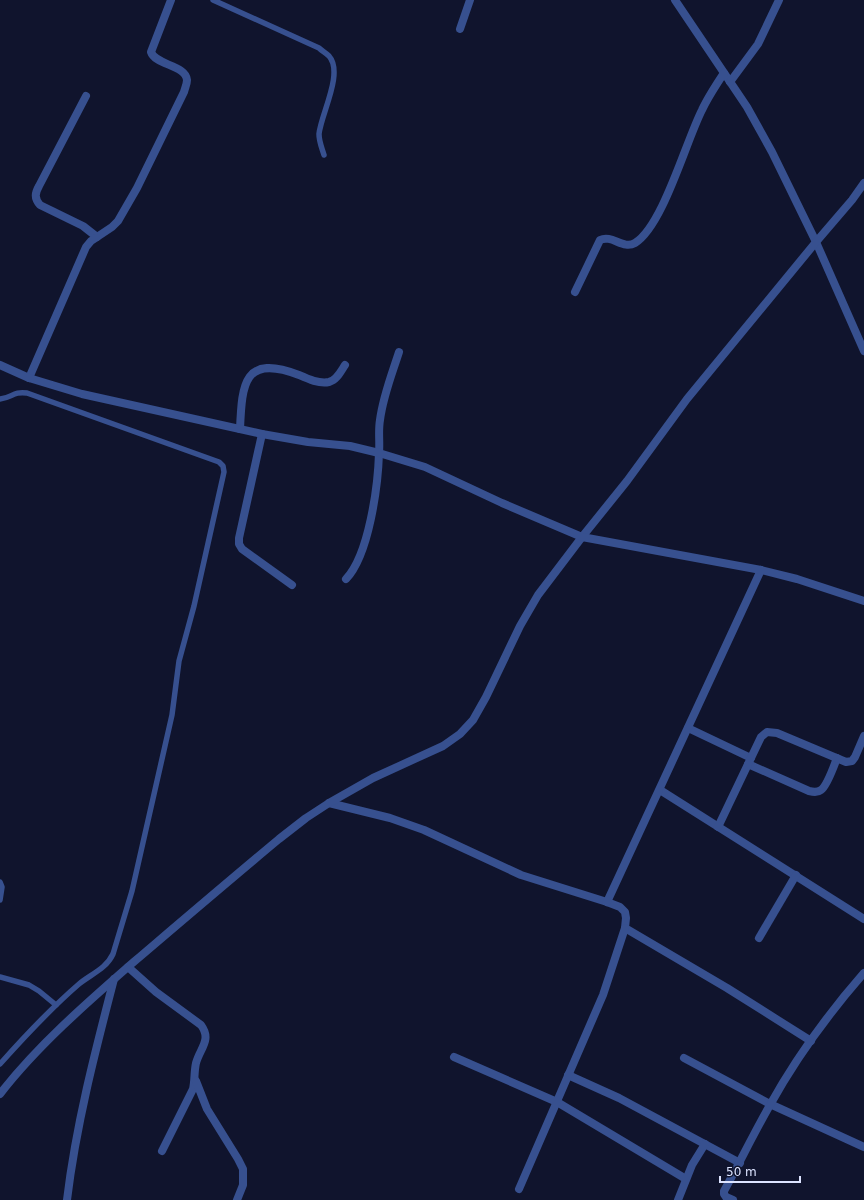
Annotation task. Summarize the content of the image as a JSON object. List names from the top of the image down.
{
  "scale_bar": "50 m"
}
